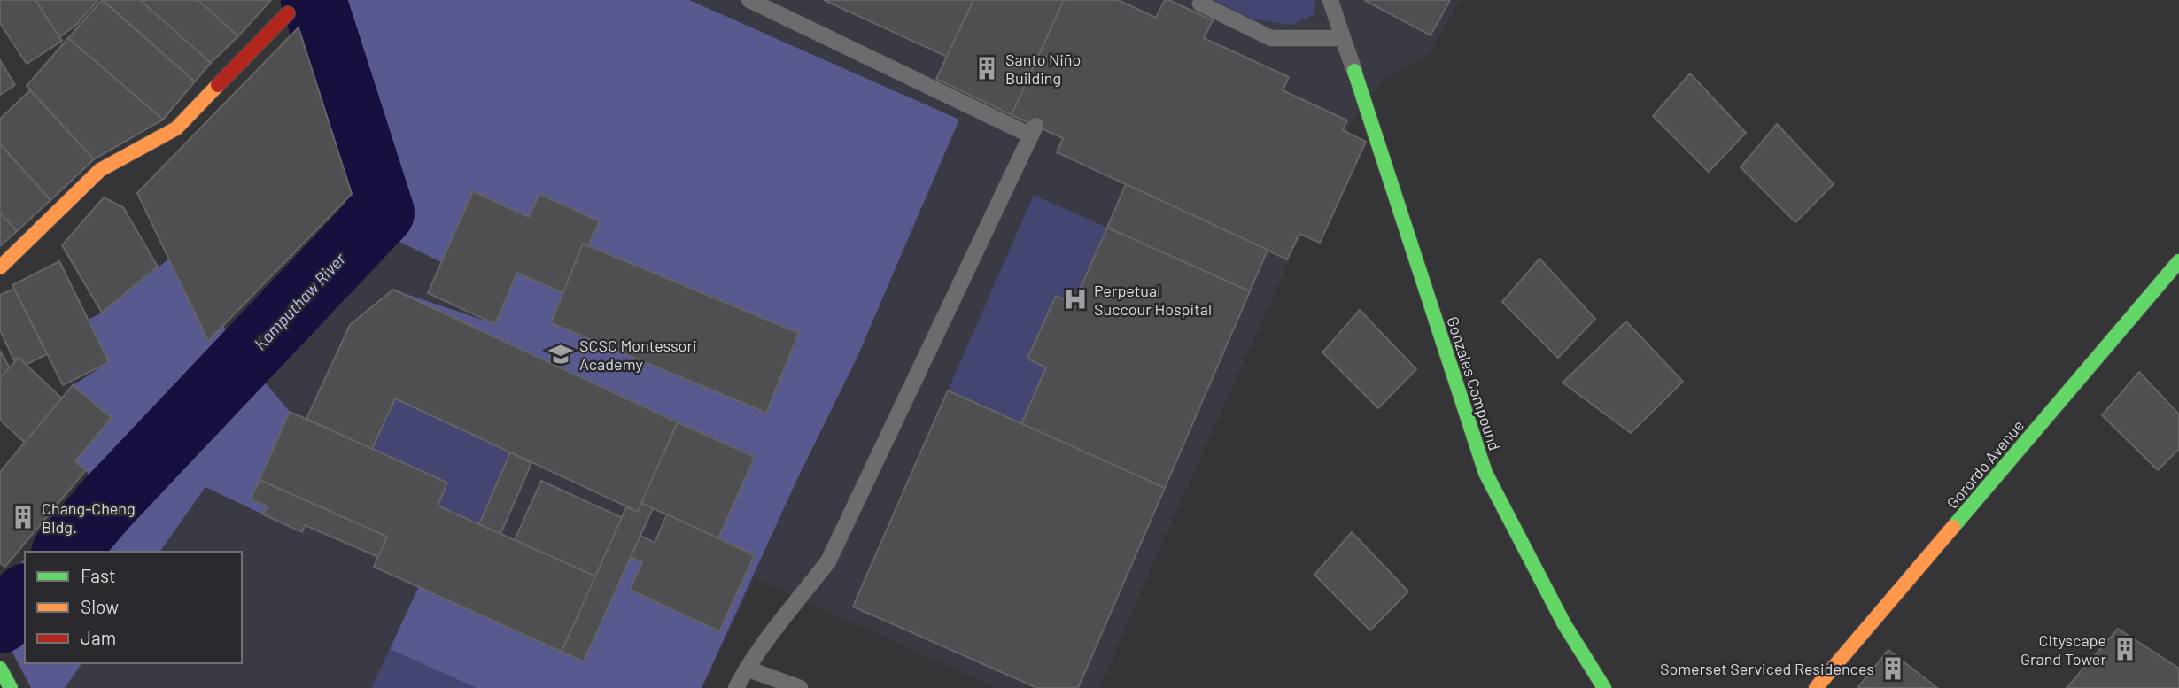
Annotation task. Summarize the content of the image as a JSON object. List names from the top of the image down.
{
  "streets": {
    "street": ["Gonzales Compound", "Gorordo Avenue"]
  },
  "water": ["Kamputhaw River"],
  "places": {
    "building": [
      "Santo Niño Building",
      "Chang-Cheng Bldg.",
      "Cityscape Grand Tower",
      "Somerset Serviced Residences"
    ],
    "hospital": ["Perpetual Succour Hospital"],
    "school or university": ["SCSC Montessori Academy"]
  },
  "legend": ["Fast", "Slow", "Jam"]
}
